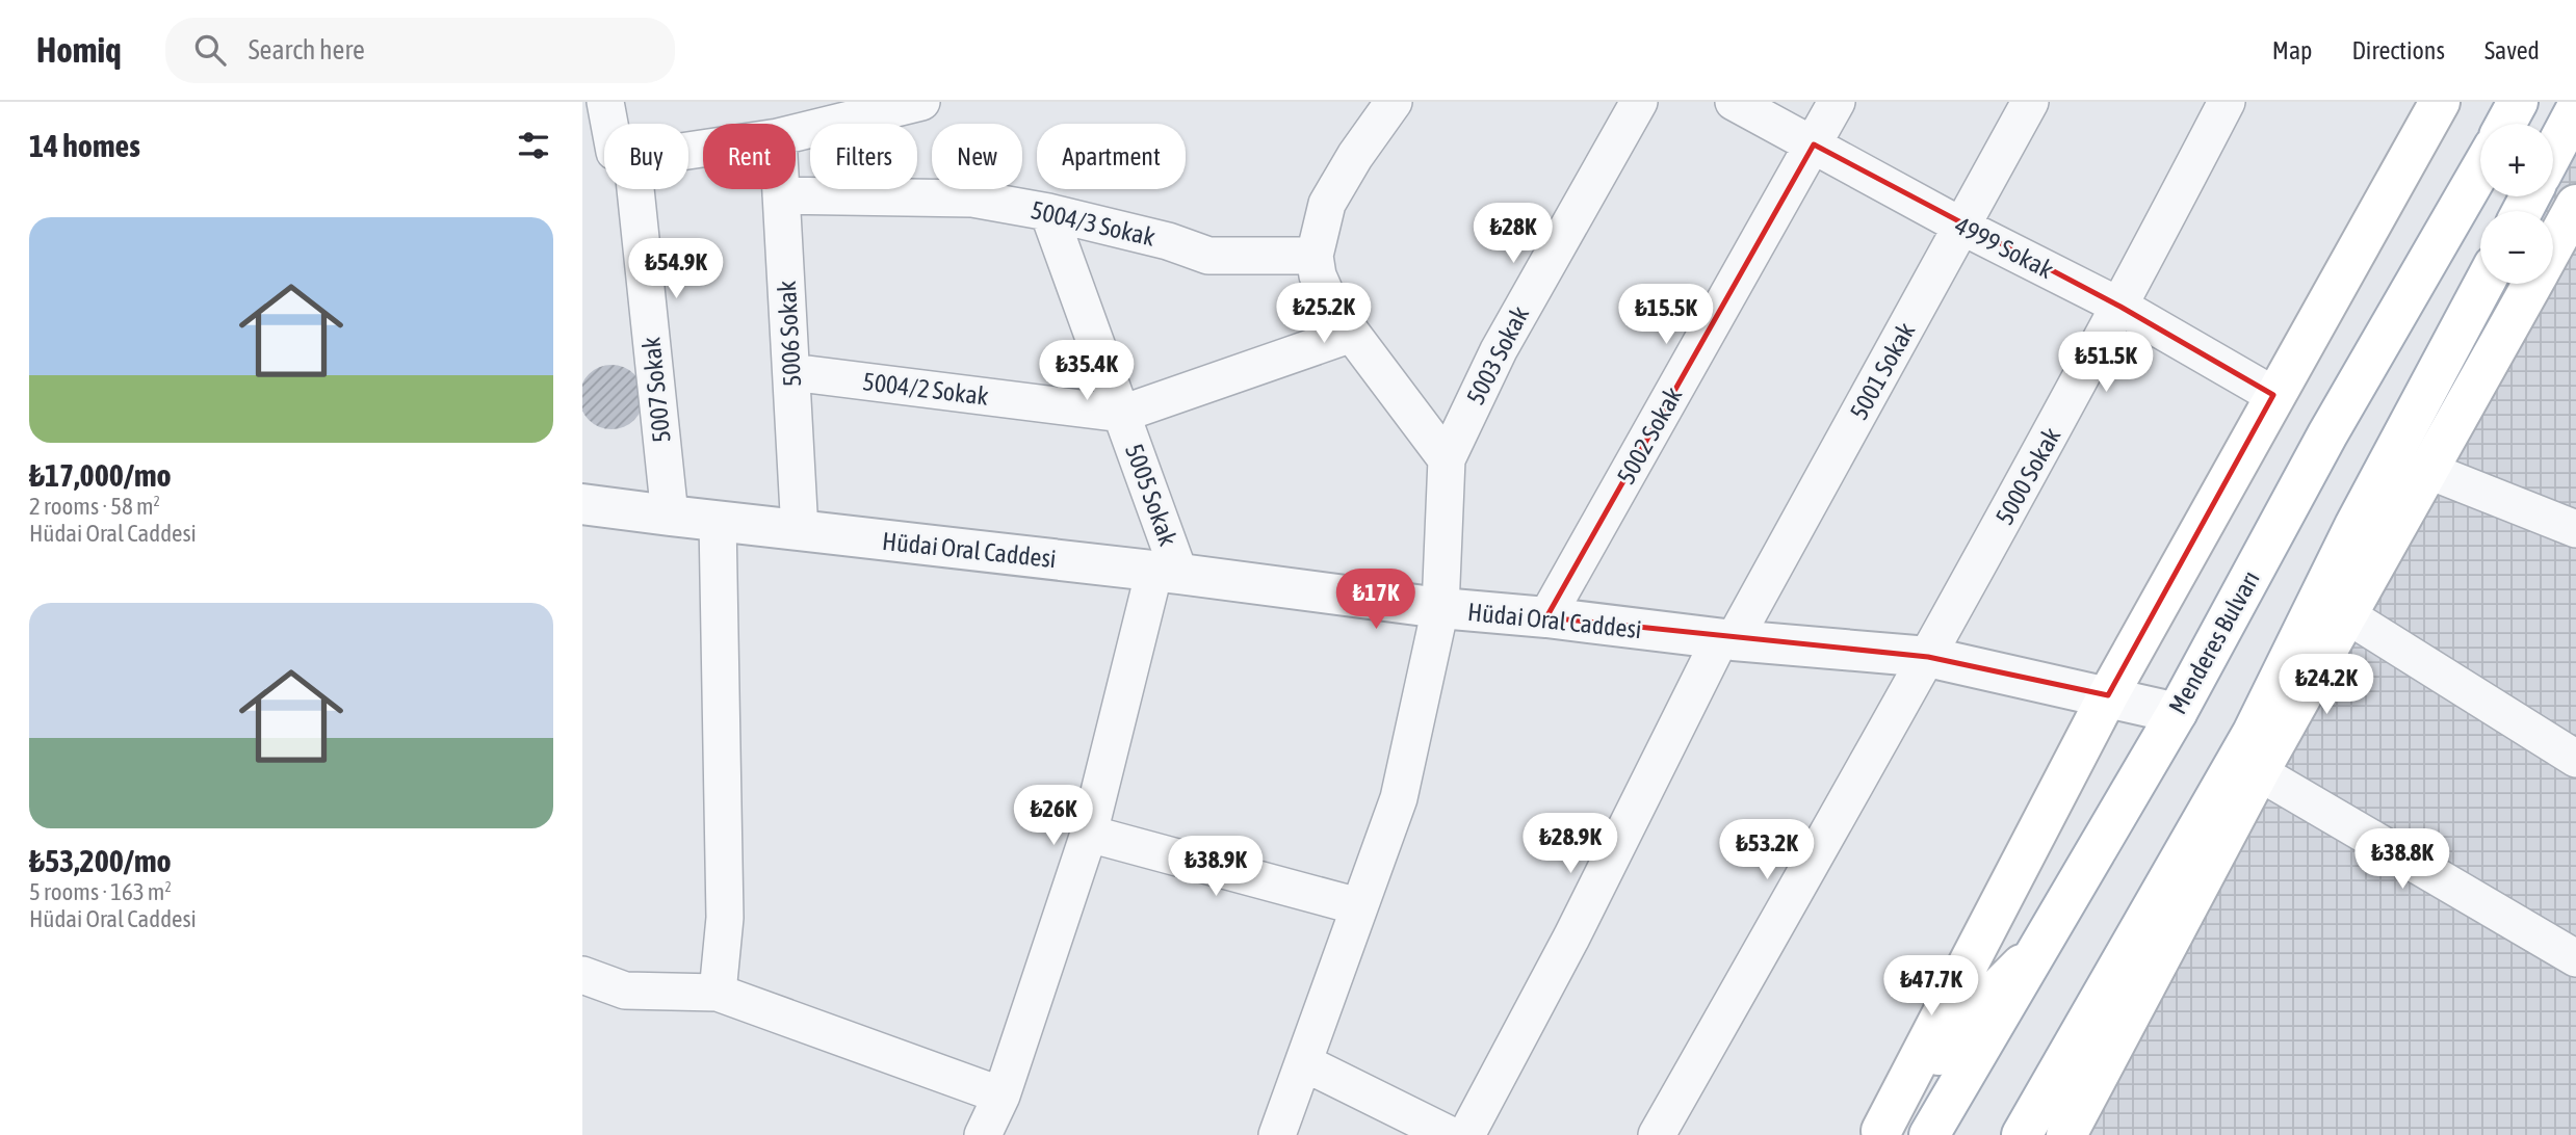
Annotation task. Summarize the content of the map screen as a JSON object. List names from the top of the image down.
{
  "streets": {
    "main road": ["Menderes Bulvarı"],
    "street": [
      "5004/3 Sokak",
      "4999 Sokak",
      "5006 Sokak",
      "5003 Sokak",
      "5001 Sokak",
      "5004/2 Sokak",
      "5007 Sokak",
      "5002 Sokak",
      "5000 Sokak",
      "5005 Sokak",
      "Hüdai Oral Caddesi"
    ]
  },
  "crossings": [
    ["5004/3 Sokak", "5006 Sokak"],
    ["5004/3 Sokak", "5005 Sokak"],
    ["4999 Sokak", "5001 Sokak"],
    ["4999 Sokak", "5002 Sokak"],
    ["4999 Sokak", "5000 Sokak"],
    ["5006 Sokak", "5004/2 Sokak"],
    ["5006 Sokak", "Hüdai Oral Caddesi"],
    ["5001 Sokak", "Hüdai Oral Caddesi"],
    ["5004/2 Sokak", "5005 Sokak"],
    ["5007 Sokak", "Hüdai Oral Caddesi"],
    ["5002 Sokak", "Hüdai Oral Caddesi"],
    ["5000 Sokak", "Hüdai Oral Caddesi"],
    ["5005 Sokak", "Hüdai Oral Caddesi"],
    ["Hüdai Oral Caddesi", "Menderes Bulvarı"]
  ],
  "page": {
    "header": "Homiq",
    "search": "Search here",
    "nav": ["Map", "Directions", "Saved"],
    "heading": "14 homes",
    "map_buttons": ["+", "−"],
    "chip": [
      "Buy",
      "Rent",
      "Filters",
      "New",
      "Apartment"
    ],
    "list": [
      {
        "name": "₺17,000/mo",
        "note": "2 rooms · 58 m² · Hüdai Oral Caddesi"
      },
      {
        "name": "₺53,200/mo",
        "note": "5 rooms · 163 m² · Hüdai Oral Caddesi"
      }
    ],
    "price": [
      "₺28K",
      "₺54.9K",
      "₺25.2K",
      "₺15.5K",
      "₺51.5K",
      "₺35.4K",
      "₺17K",
      "₺24.2K",
      "₺26K",
      "₺28.9K",
      "₺53.2K",
      "₺38.8K",
      "₺38.9K",
      "₺47.7K"
    ]
  }
}
